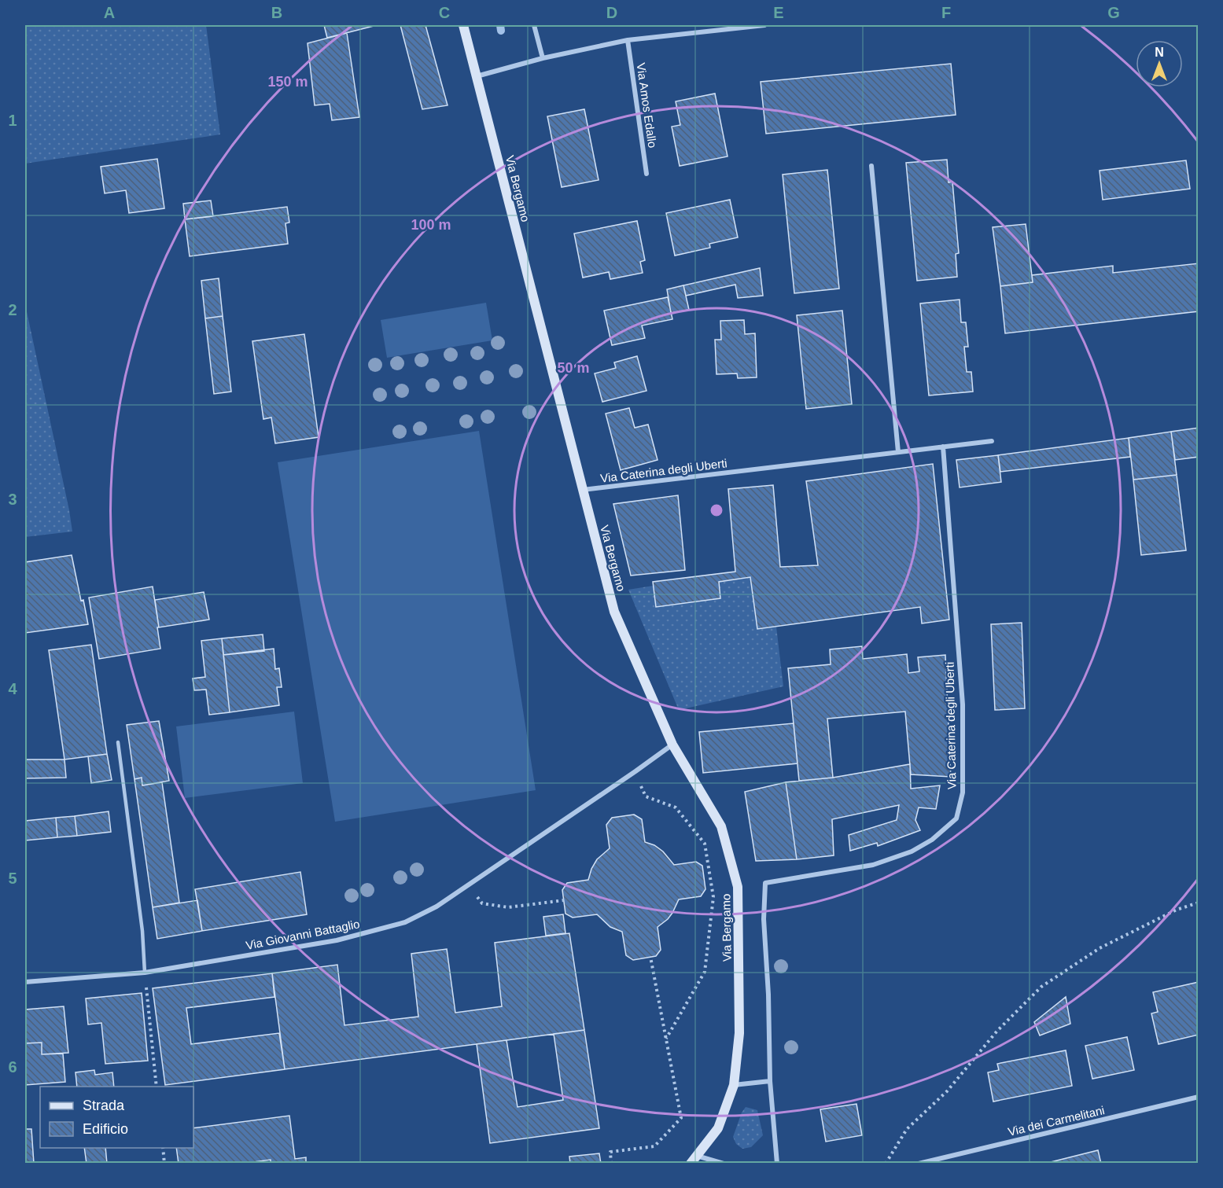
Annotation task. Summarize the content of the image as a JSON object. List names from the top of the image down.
{
  "streets": {
    "main road": ["Via Bergamo"],
    "street": [
      "Via Amos Edallo",
      "Via Caterina degli Uberti",
      "Via Giovanni Battaglio",
      "Via dei Carmelitani"
    ]
  },
  "crossings": [
    ["Via Bergamo", "Via Caterina degli Uberti"],
    ["Via Bergamo", "Via Giovanni Battaglio"]
  ],
  "legend": ["Strada", "Edificio"],
  "north": "top",
  "grid": {
    "columns": [
      "A",
      "B",
      "C",
      "D",
      "E",
      "F",
      "G"
    ],
    "rows": [
      "1",
      "2",
      "3",
      "4",
      "5",
      "6"
    ]
  },
  "rings": ["150 m", "100 m", "50 m"]
}
